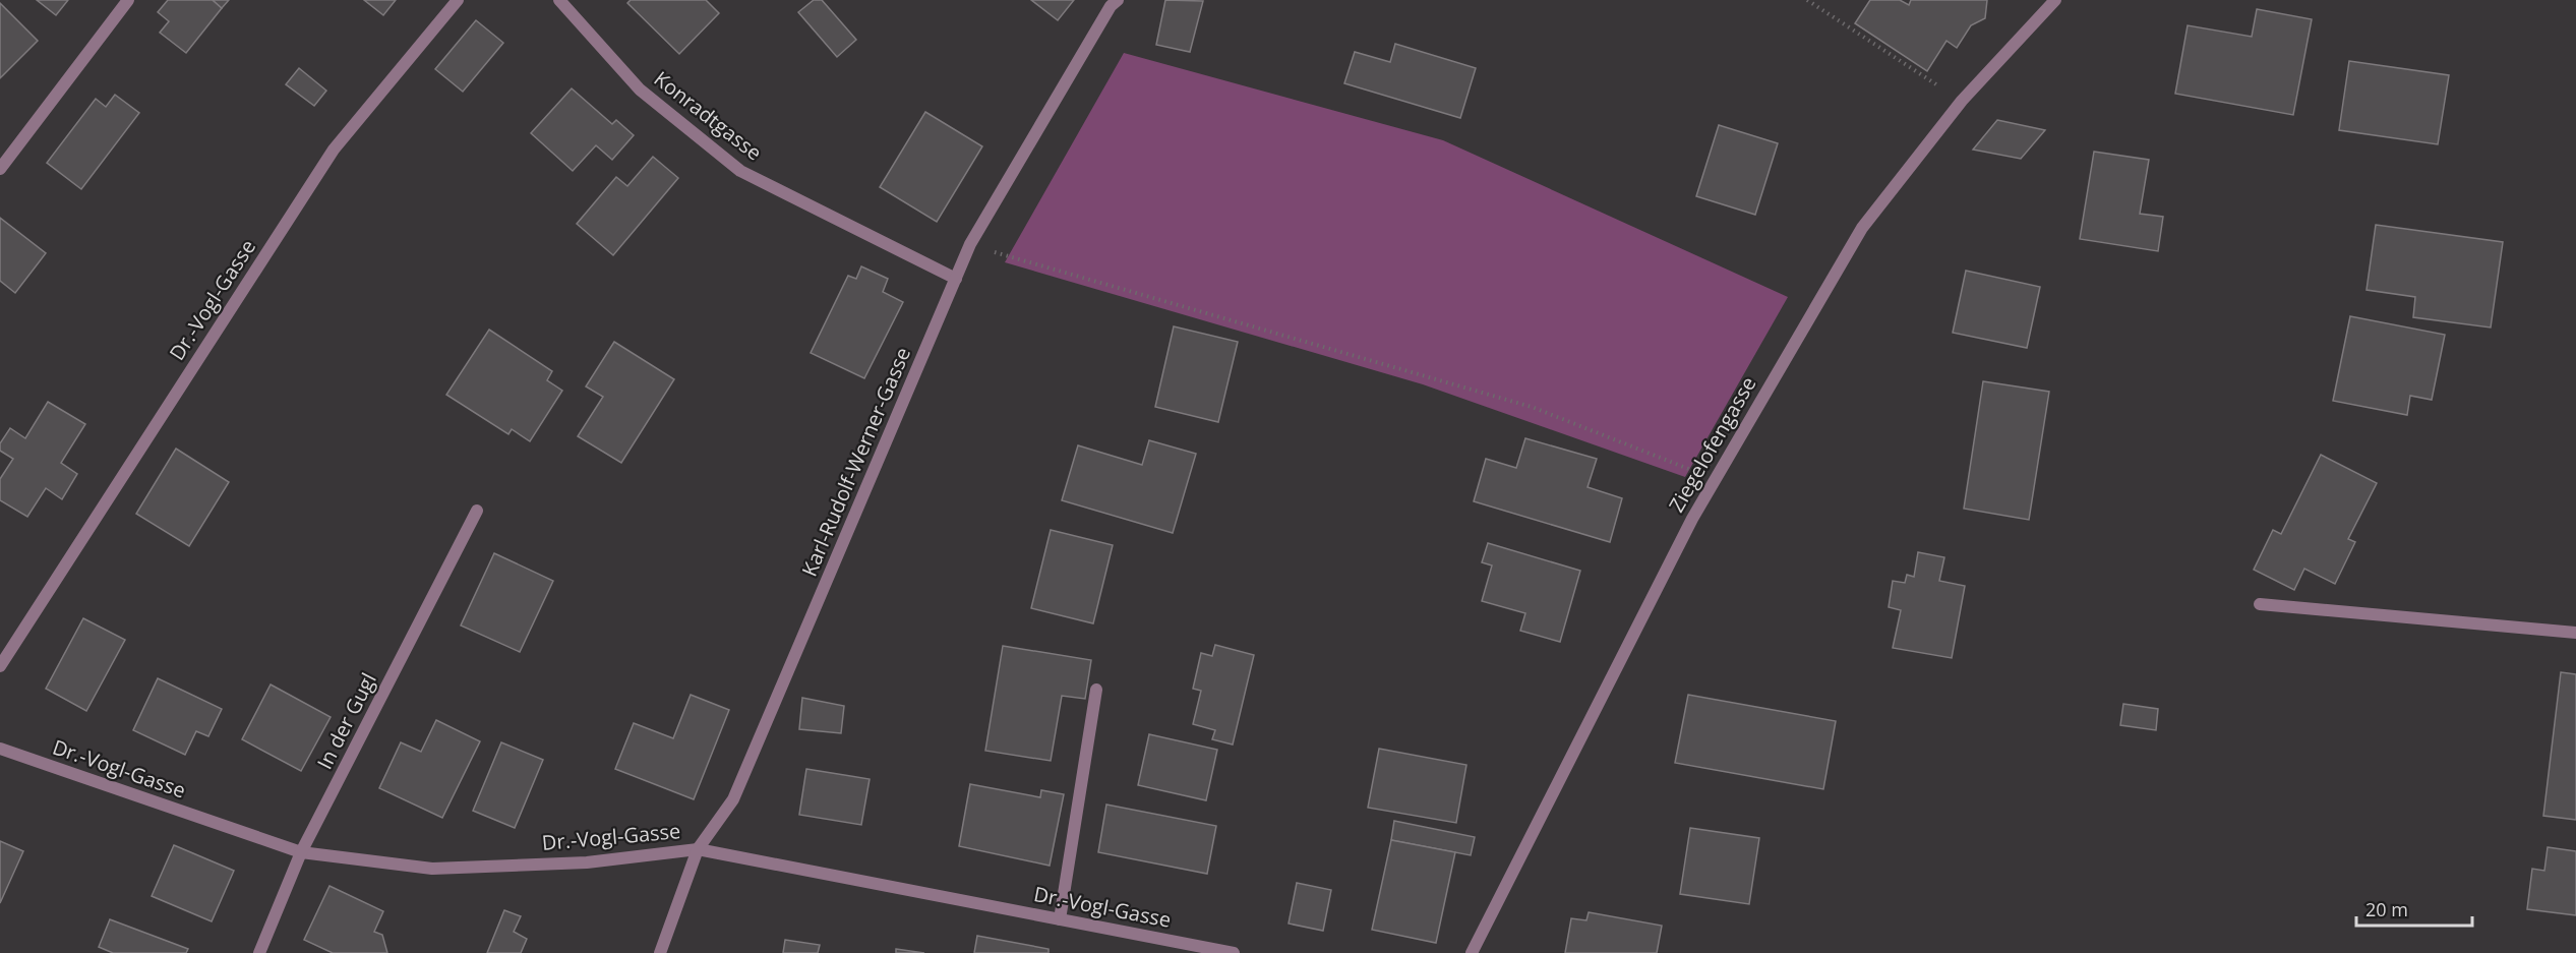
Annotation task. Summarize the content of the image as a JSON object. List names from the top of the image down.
{
  "streets": {
    "street": [
      "Konradtgasse",
      "Dr.-Vogl-Gasse",
      "Ziegelofengasse",
      "Karl-Rudolf-Werner-Gasse",
      "In der Gugl"
    ]
  },
  "crossings": [
    ["Konradtgasse", "Karl-Rudolf-Werner-Gasse"],
    ["Dr.-Vogl-Gasse", "Karl-Rudolf-Werner-Gasse"],
    ["Dr.-Vogl-Gasse", "In der Gugl"]
  ],
  "scale_bar": "20 m"
}
